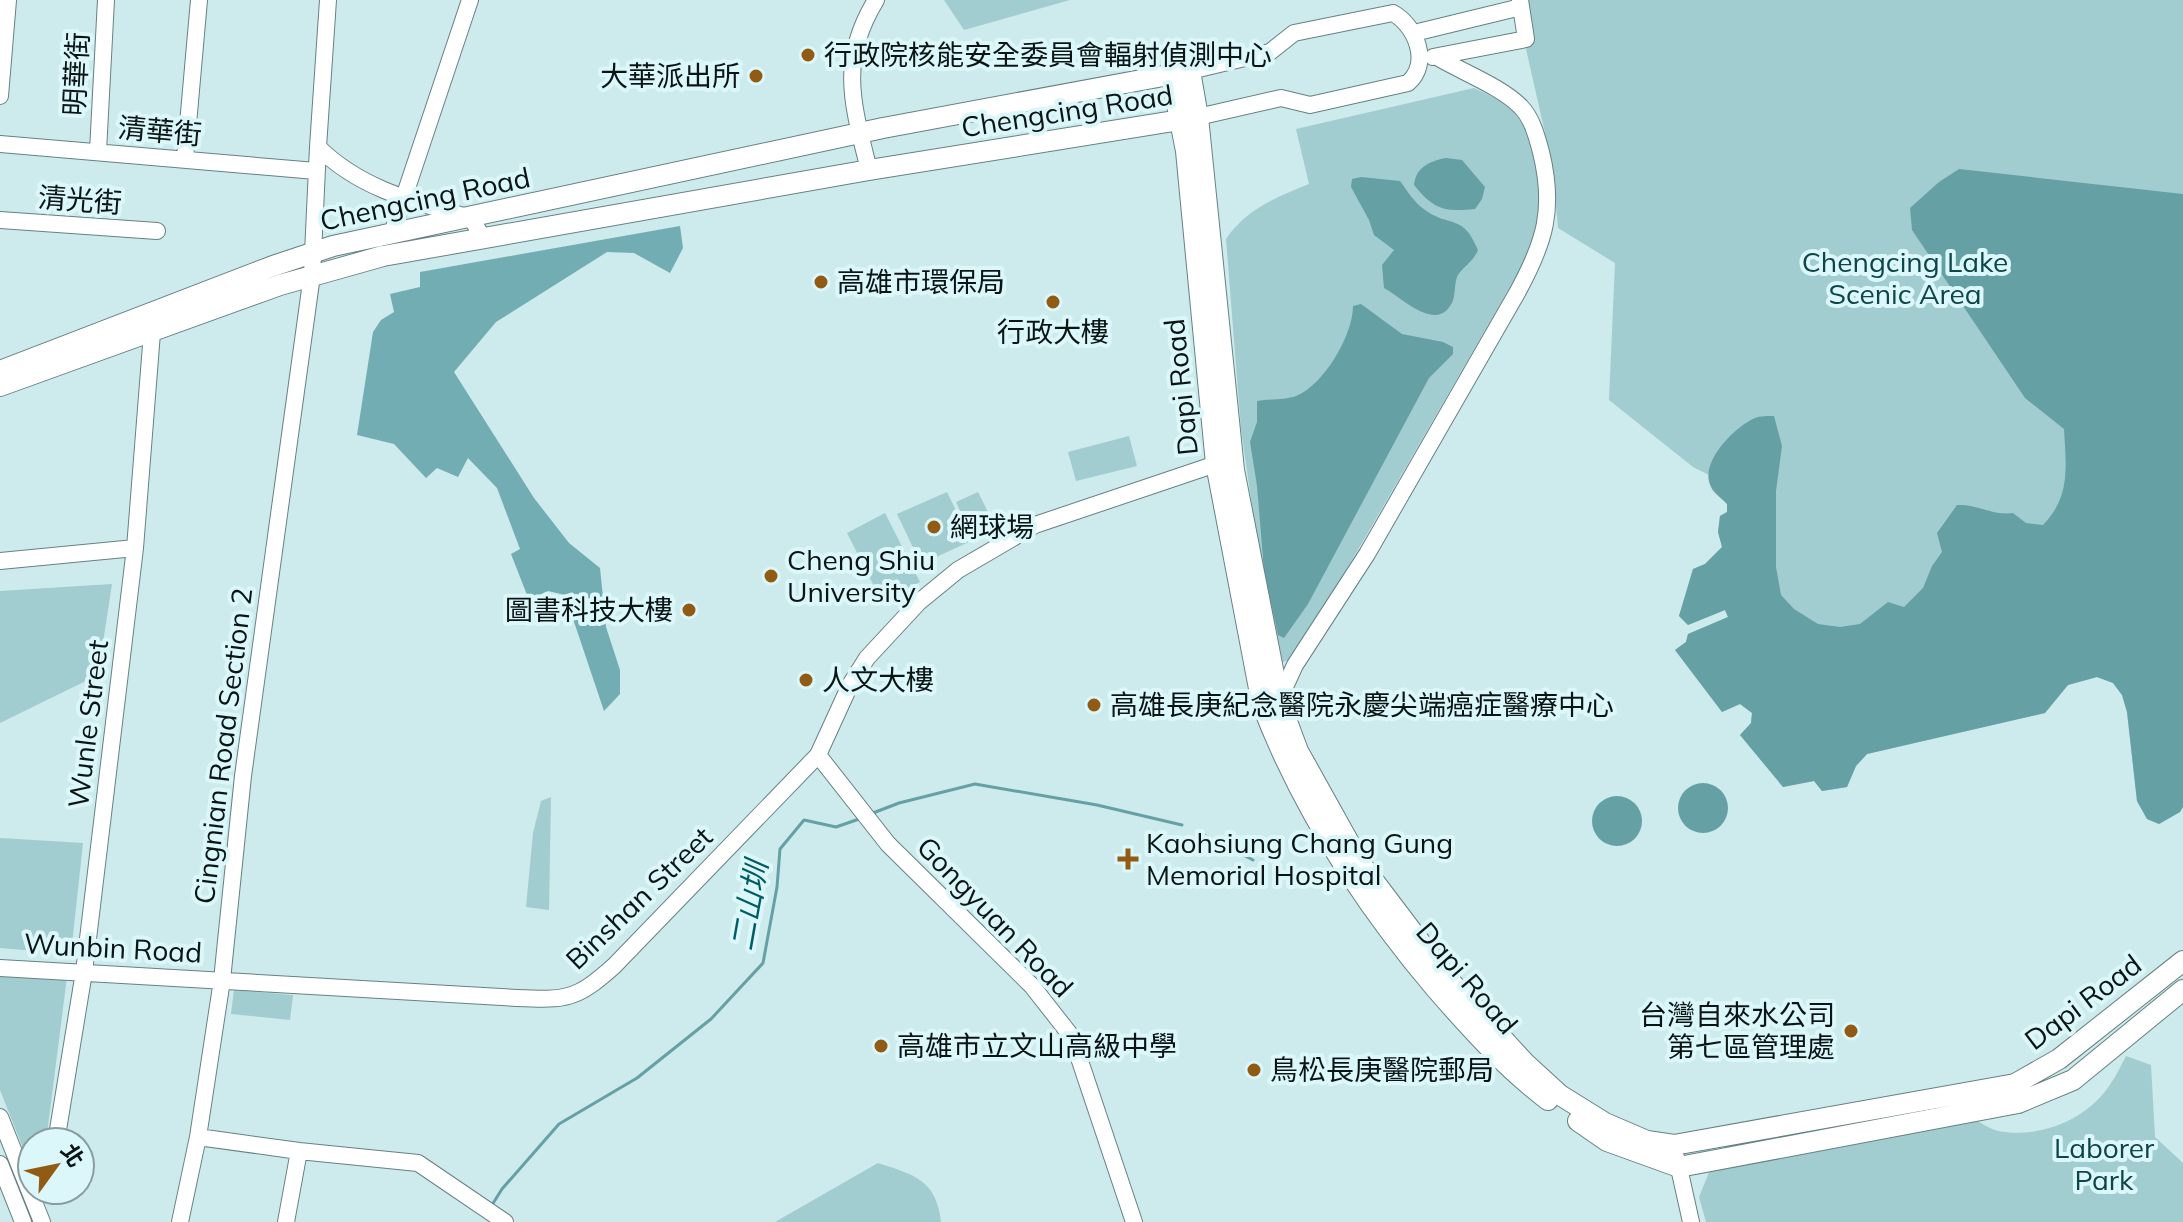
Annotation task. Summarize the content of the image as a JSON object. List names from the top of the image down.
{
  "streets": {
    "main road": ["Chengcing Road", "Dapi Road"],
    "street": [
      "明華街",
      "清華街",
      "清光街",
      "Wunle Street",
      "Cingnian Road Section 2",
      "Binshan Street",
      "Gongyuan Road",
      "Wunbin Road"
    ]
  },
  "crossings": [
    ["明華街", "清華街"],
    ["Chengcing Road", "Dapi Road"],
    ["Chengcing Road", "Wunle Street"],
    ["Chengcing Road", "Cingnian Road Section 2"],
    ["清華街", "Cingnian Road Section 2"],
    ["Dapi Road", "Binshan Street"],
    ["Wunle Street", "Wunbin Road"],
    ["Cingnian Road Section 2", "Binshan Street"],
    ["Cingnian Road Section 2", "Wunbin Road"],
    ["Binshan Street", "Gongyuan Road"],
    ["Binshan Street", "Wunbin Road"]
  ],
  "water": ["二山圳"],
  "parks": ["Chengcing Lake Scenic Area", "Laborer Park"],
  "places": {
    "other": [
      "行政院核能安全委員會輻射偵測中心",
      "大華派出所",
      "高雄市環保局",
      "行政大樓",
      "網球場",
      "Cheng Shiu University",
      "圖書科技大樓",
      "人文大樓",
      "高雄長庚紀念醫院永慶尖端癌症醫療中心",
      "台灣自來水公司 第七區管理處",
      "高雄市立文山高級中學",
      "鳥松長庚醫院郵局"
    ],
    "health": ["Kaohsiung Chang Gung Memorial Hospital"]
  },
  "north": "top right"
}
